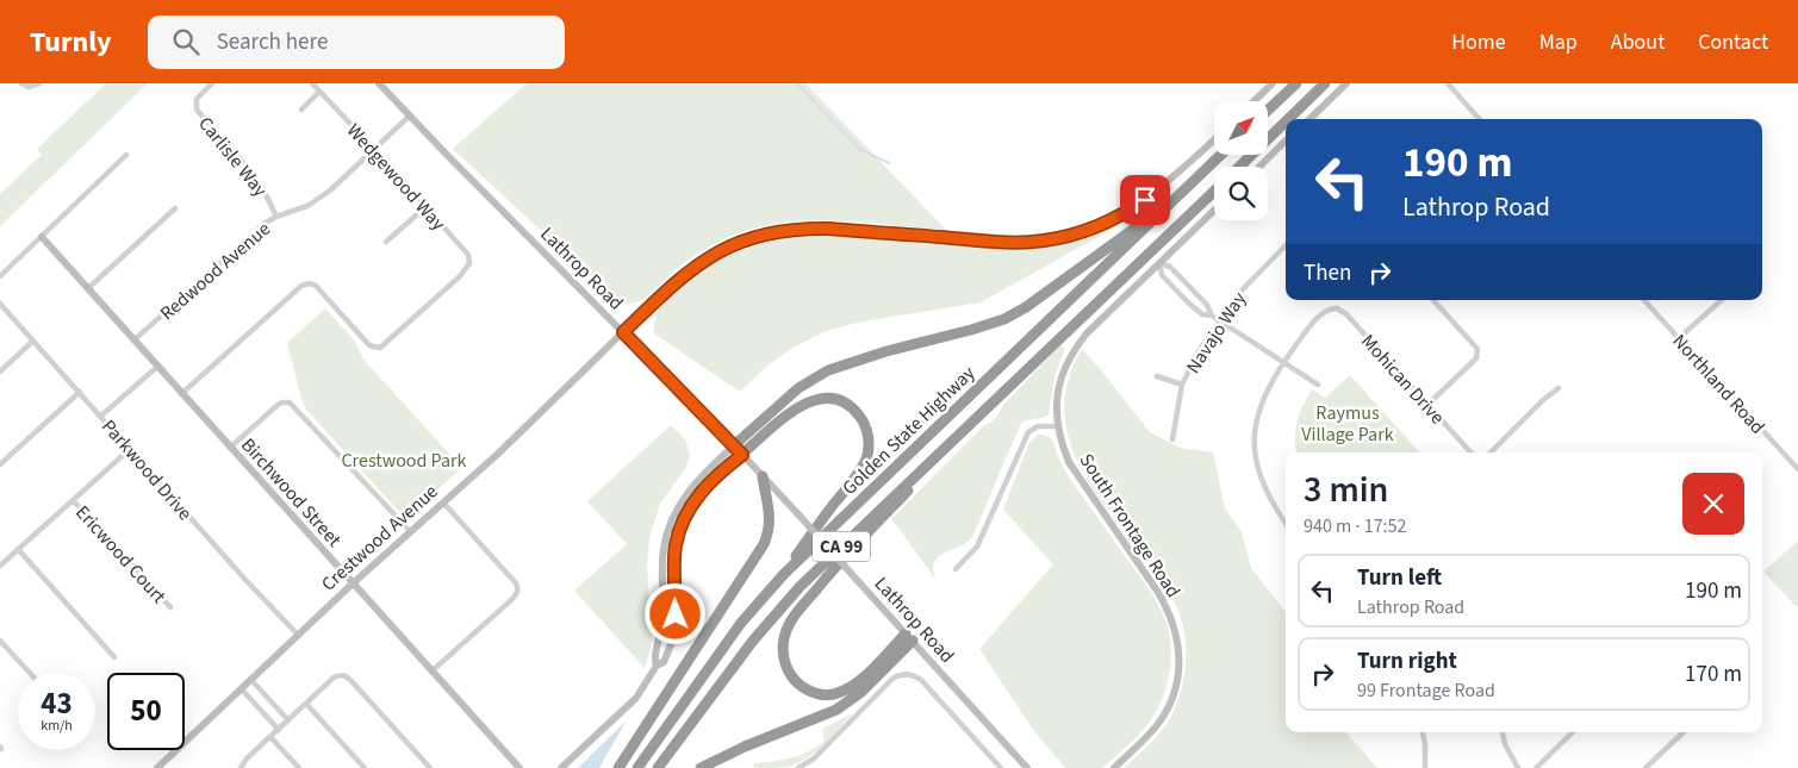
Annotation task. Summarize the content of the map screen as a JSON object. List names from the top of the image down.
{
  "streets": {
    "highway": ["Golden State Highway", "CA 99"],
    "street": [
      "Carlisle Way",
      "Wedgewood Way",
      "Lathrop Road",
      "Redwood Avenue",
      "Navajo Way",
      "Mohican Drive",
      "Northland Road",
      "Parkwood Drive",
      "Birchwood Street",
      "South Frontage Road",
      "Crestwood Avenue",
      "Ericwood Court"
    ]
  },
  "crossings": [
    ["Carlisle Way", "Redwood Avenue"],
    ["Wedgewood Way", "Redwood Avenue"],
    ["Wedgewood Way", "Birchwood Street"],
    ["Lathrop Road", "Redwood Avenue"],
    ["Lathrop Road", "Crestwood Avenue"],
    ["Redwood Avenue", "Birchwood Street"],
    ["Parkwood Drive", "Crestwood Avenue"],
    ["Birchwood Street", "Crestwood Avenue"]
  ],
  "parks": ["Raymus Village Park", "Crestwood Park"],
  "north": "top right",
  "page": {
    "header": "Turnly",
    "search": "Search here",
    "nav": [
      "Home",
      "Map",
      "About",
      "Contact"
    ],
    "turn": ["190 m", "Lathrop Road"],
    "then": "Then",
    "heading": ["3 min", "940 m · 17:52"],
    "list": [
      {
        "name": "Turn left",
        "note": "Lathrop Road",
        "value": "190 m"
      },
      {
        "name": "Turn right",
        "note": "99 Frontage Road",
        "value": "170 m"
      }
    ],
    "speed": "43 km/h",
    "limit": "50"
  }
}
